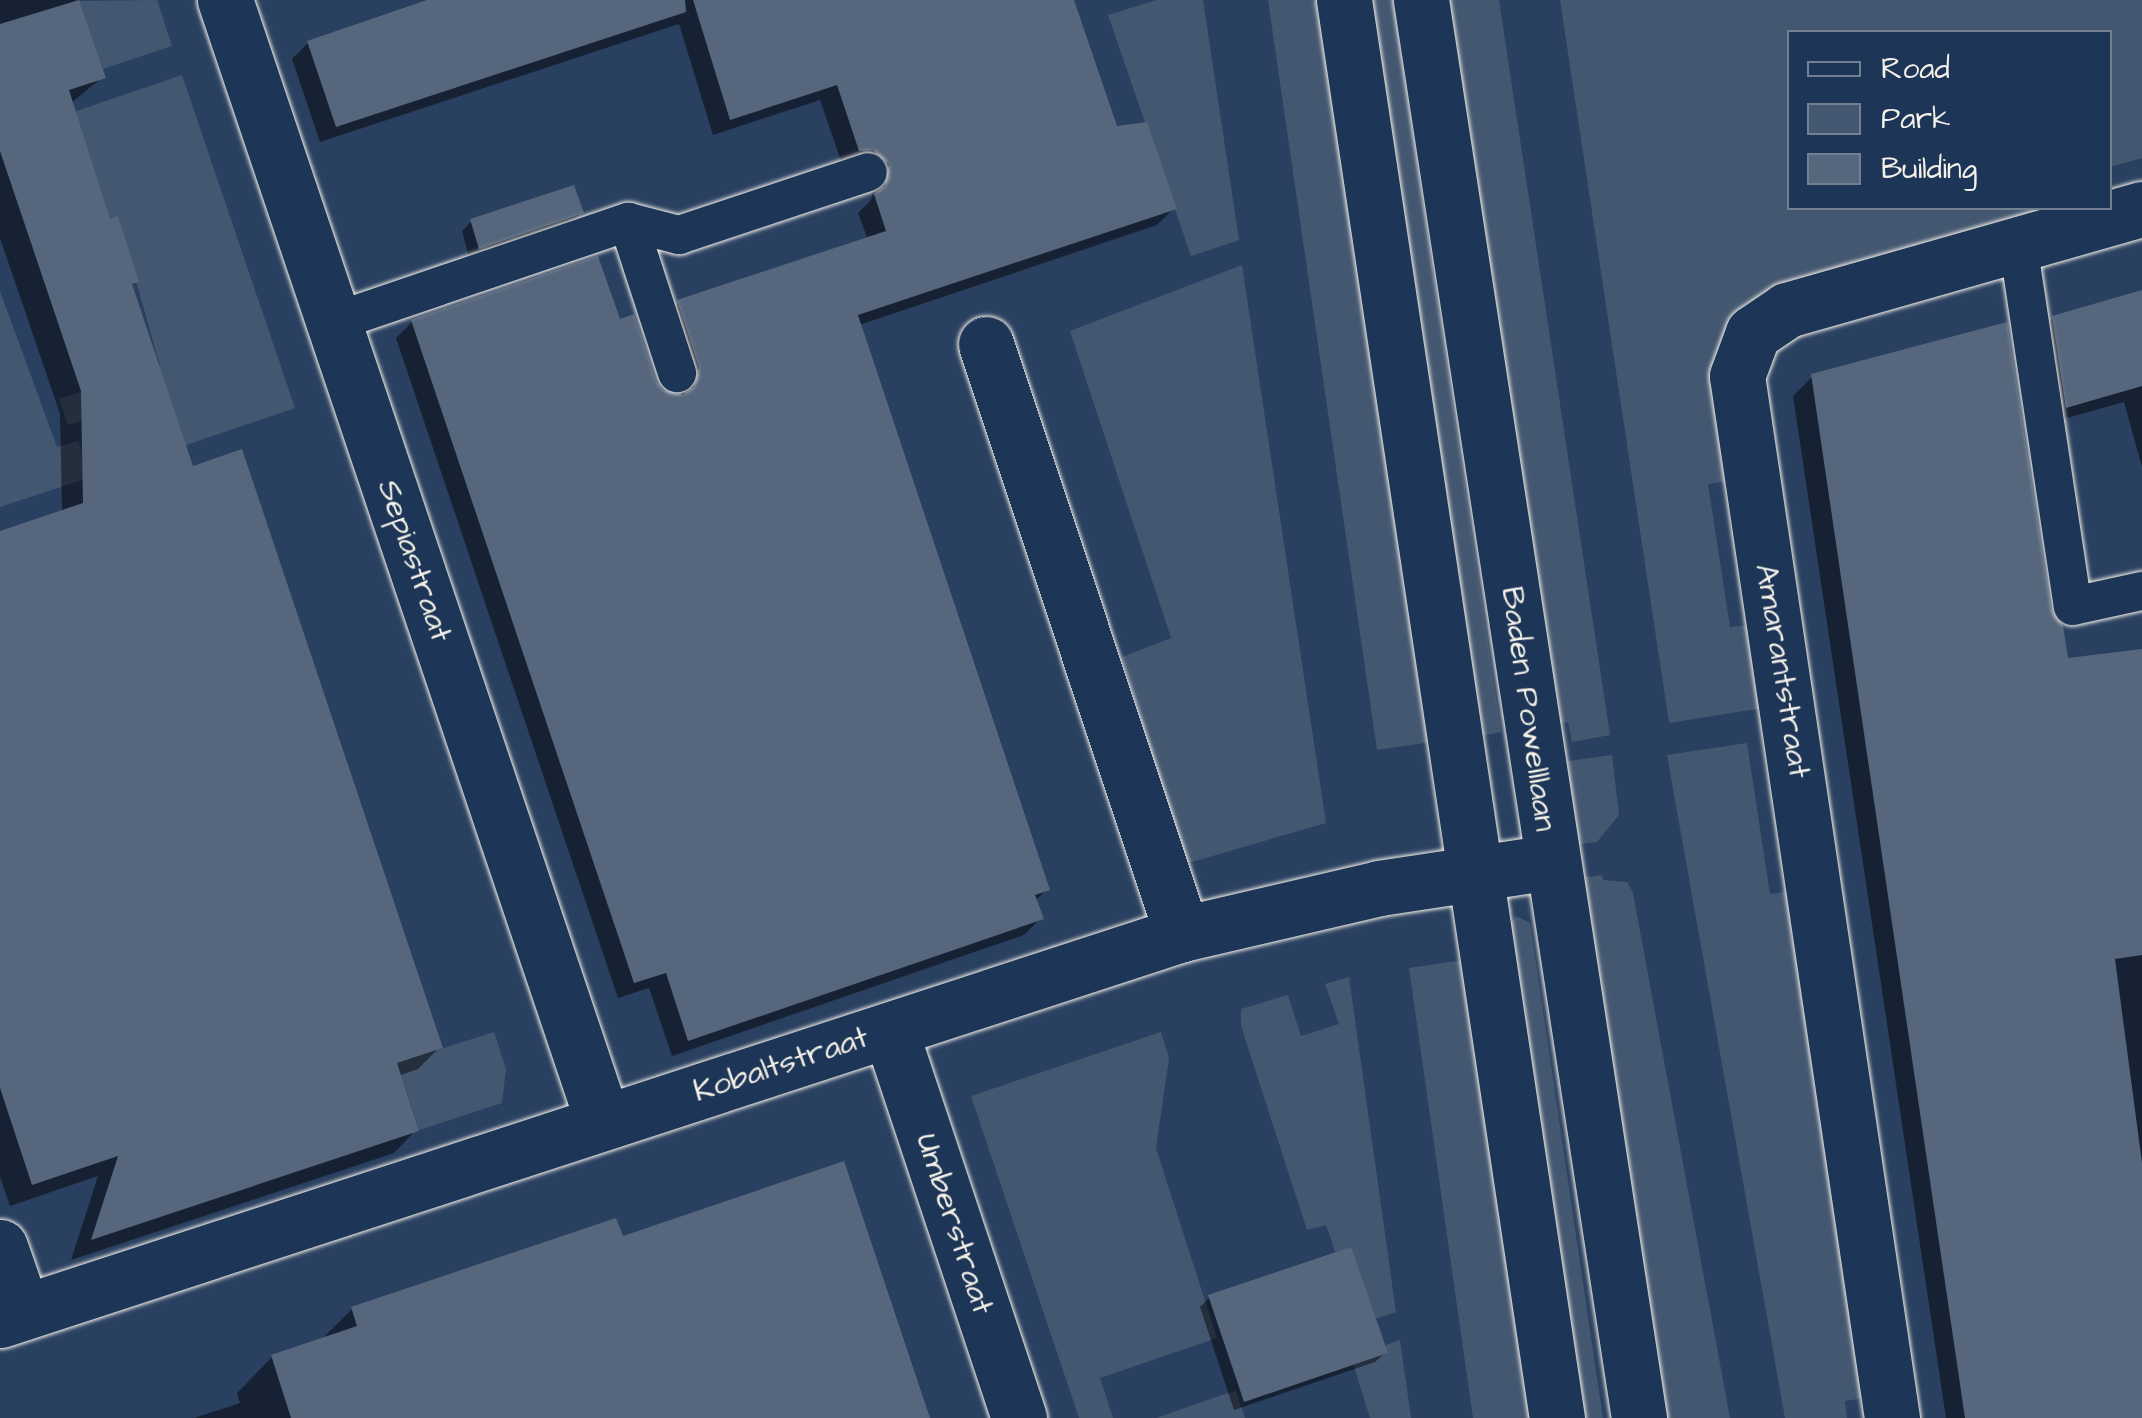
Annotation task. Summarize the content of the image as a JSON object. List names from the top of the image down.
{
  "streets": {
    "street": [
      "Sepiastraat",
      "Amarantstraat",
      "Baden Powelllaan",
      "Kobaltstraat",
      "Umberstraat"
    ]
  },
  "crossings": [
    ["Sepiastraat", "Kobaltstraat"],
    ["Baden Powelllaan", "Kobaltstraat"],
    ["Kobaltstraat", "Umberstraat"]
  ],
  "legend": ["Road", "Park", "Building"]
}
